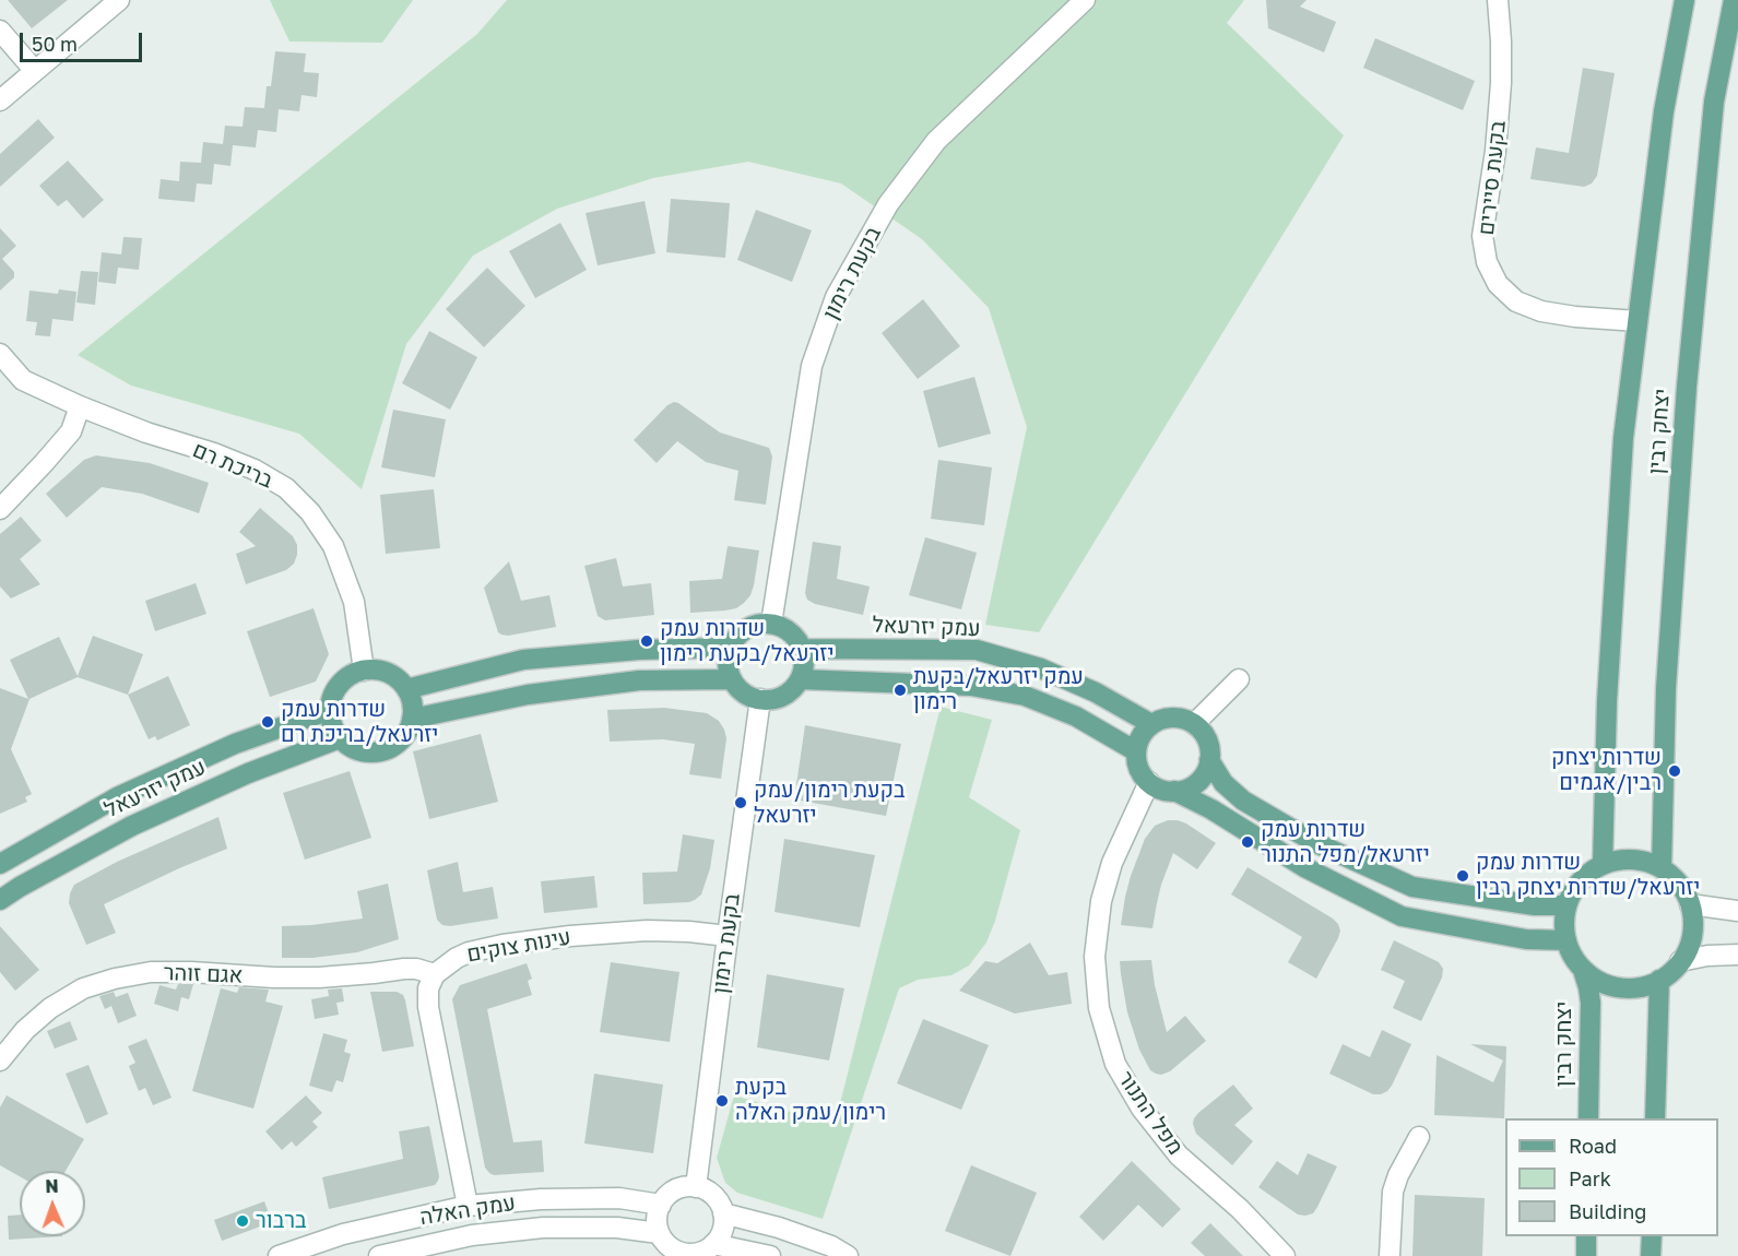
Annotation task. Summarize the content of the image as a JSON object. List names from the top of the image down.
{
  "streets": {
    "main road": ["יצחק רבין", "עמק יזרעאל"],
    "street": [
      "בקעת סיירים",
      "בקעת רימון",
      "בריכת רם",
      "עינות צוקים",
      "אגם זוהר",
      "מפל התנור",
      "עמק האלה"
    ]
  },
  "crossings": [
    ["בקעת סיירים", "יצחק רבין"],
    ["בקעת רימון", "עמק יזרעאל"],
    ["בקעת רימון", "עינות צוקים"],
    ["בקעת רימון", "עמק האלה"],
    ["בריכת רם", "עמק יזרעאל"],
    ["עמק יזרעאל", "מפל התנור"],
    ["עינות צוקים", "אגם זוהר"]
  ],
  "places": [
    "שדרות עמק יזרעאל/בקעת רימון",
    "עמק יזרעאל/בקעת רימון",
    "שדרות עמק יזרעאל/בריכת רם",
    "שדרות יצחק רבין/אגמים",
    "בקעת רימון/עמק יזרעאל",
    "שדרות עמק יזרעאל/מפל התנור",
    "שדרות עמק יזרעאל/שדרות יצחק רבין",
    "בקעת רימון/עמק האלה",
    "ברבור"
  ],
  "legend": ["Road", "Park", "Building"],
  "scale_bar": "50 m",
  "north": "top"
}
